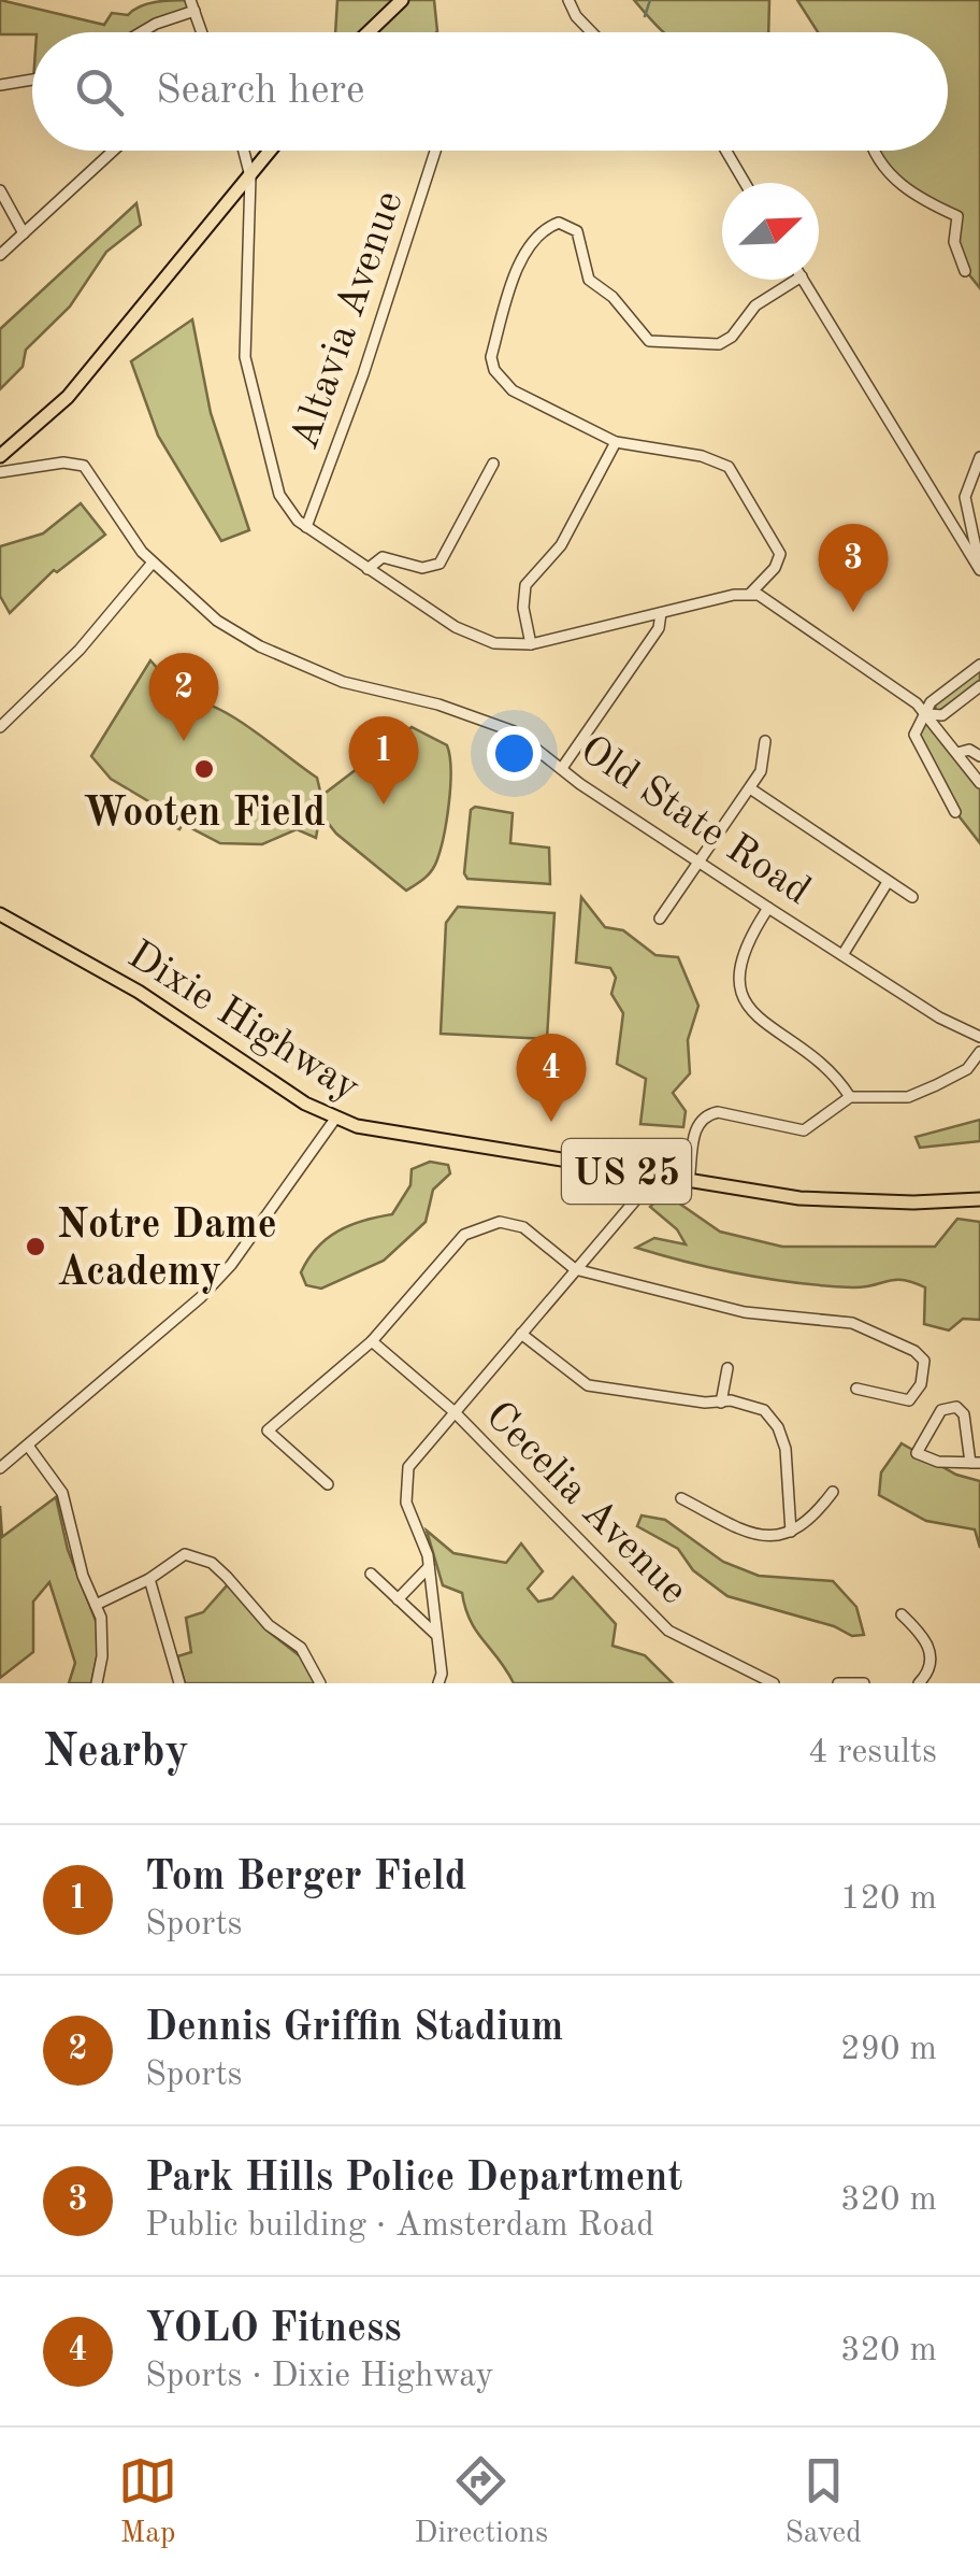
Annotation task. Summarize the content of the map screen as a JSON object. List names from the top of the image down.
{
  "streets": {
    "main road": ["Dixie Highway", "US 25"],
    "street": ["Altavia Avenue", "Old State Road", "Cecelia Avenue"]
  },
  "places": ["Wooten Field", "Notre Dame Academy"],
  "north": "top right",
  "page": {
    "search": "Search here",
    "pins": [
      "3",
      "2",
      "1",
      "4"
    ],
    "heading": ["Nearby", "4 results"],
    "list": [
      {
        "mark": "1",
        "name": "Tom Berger Field",
        "note": "Sports",
        "value": "120 m"
      },
      {
        "mark": "2",
        "name": "Dennis Griffin Stadium",
        "note": "Sports",
        "value": "290 m"
      },
      {
        "mark": "3",
        "name": "Park Hills Police Department",
        "note": "Public building · Amsterdam Road",
        "value": "320 m"
      },
      {
        "mark": "4",
        "name": "YOLO Fitness",
        "note": "Sports · Dixie Highway",
        "value": "320 m"
      }
    ],
    "nav": ["Map", "Directions", "Saved"]
  }
}
